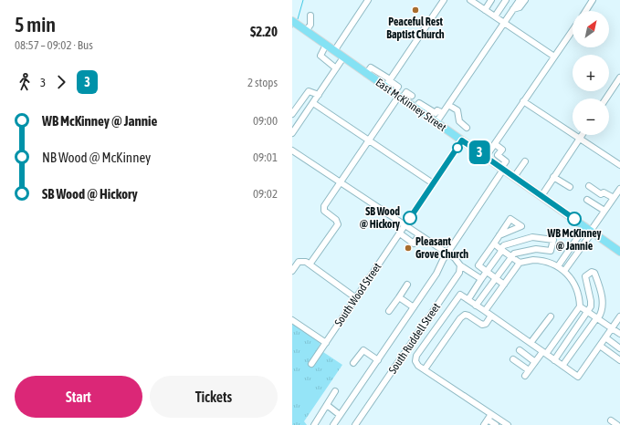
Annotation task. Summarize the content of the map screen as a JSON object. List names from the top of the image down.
{
  "streets": {
    "main road": ["East McKinney Street"],
    "street": ["South Wood Street", "South Ruddell Street"]
  },
  "crossings": [
    ["East McKinney Street", "South Wood Street"]
  ],
  "places": [
    "Peaceful Rest Baptist Church",
    "SB Wood @ Hickory",
    "WB McKinney @ Jannie",
    "Pleasant Grove Church"
  ],
  "lines": ["bus line 3"],
  "north": "top right",
  "page": {
    "heading": ["5 min", "08:57 – 09:02 · Bus", "$2.20"],
    "on_map": "3",
    "map_buttons": ["+", "−"],
    "legs": ["3", "3", "2 stops"],
    "list": [
      {
        "name": "WB McKinney @ Jannie",
        "value": "09:00"
      },
      {
        "name": "NB Wood @ McKinney",
        "value": "09:01"
      },
      {
        "name": "SB Wood @ Hickory",
        "value": "09:02"
      }
    ],
    "buttons": ["Start", "Tickets"]
  }
}
